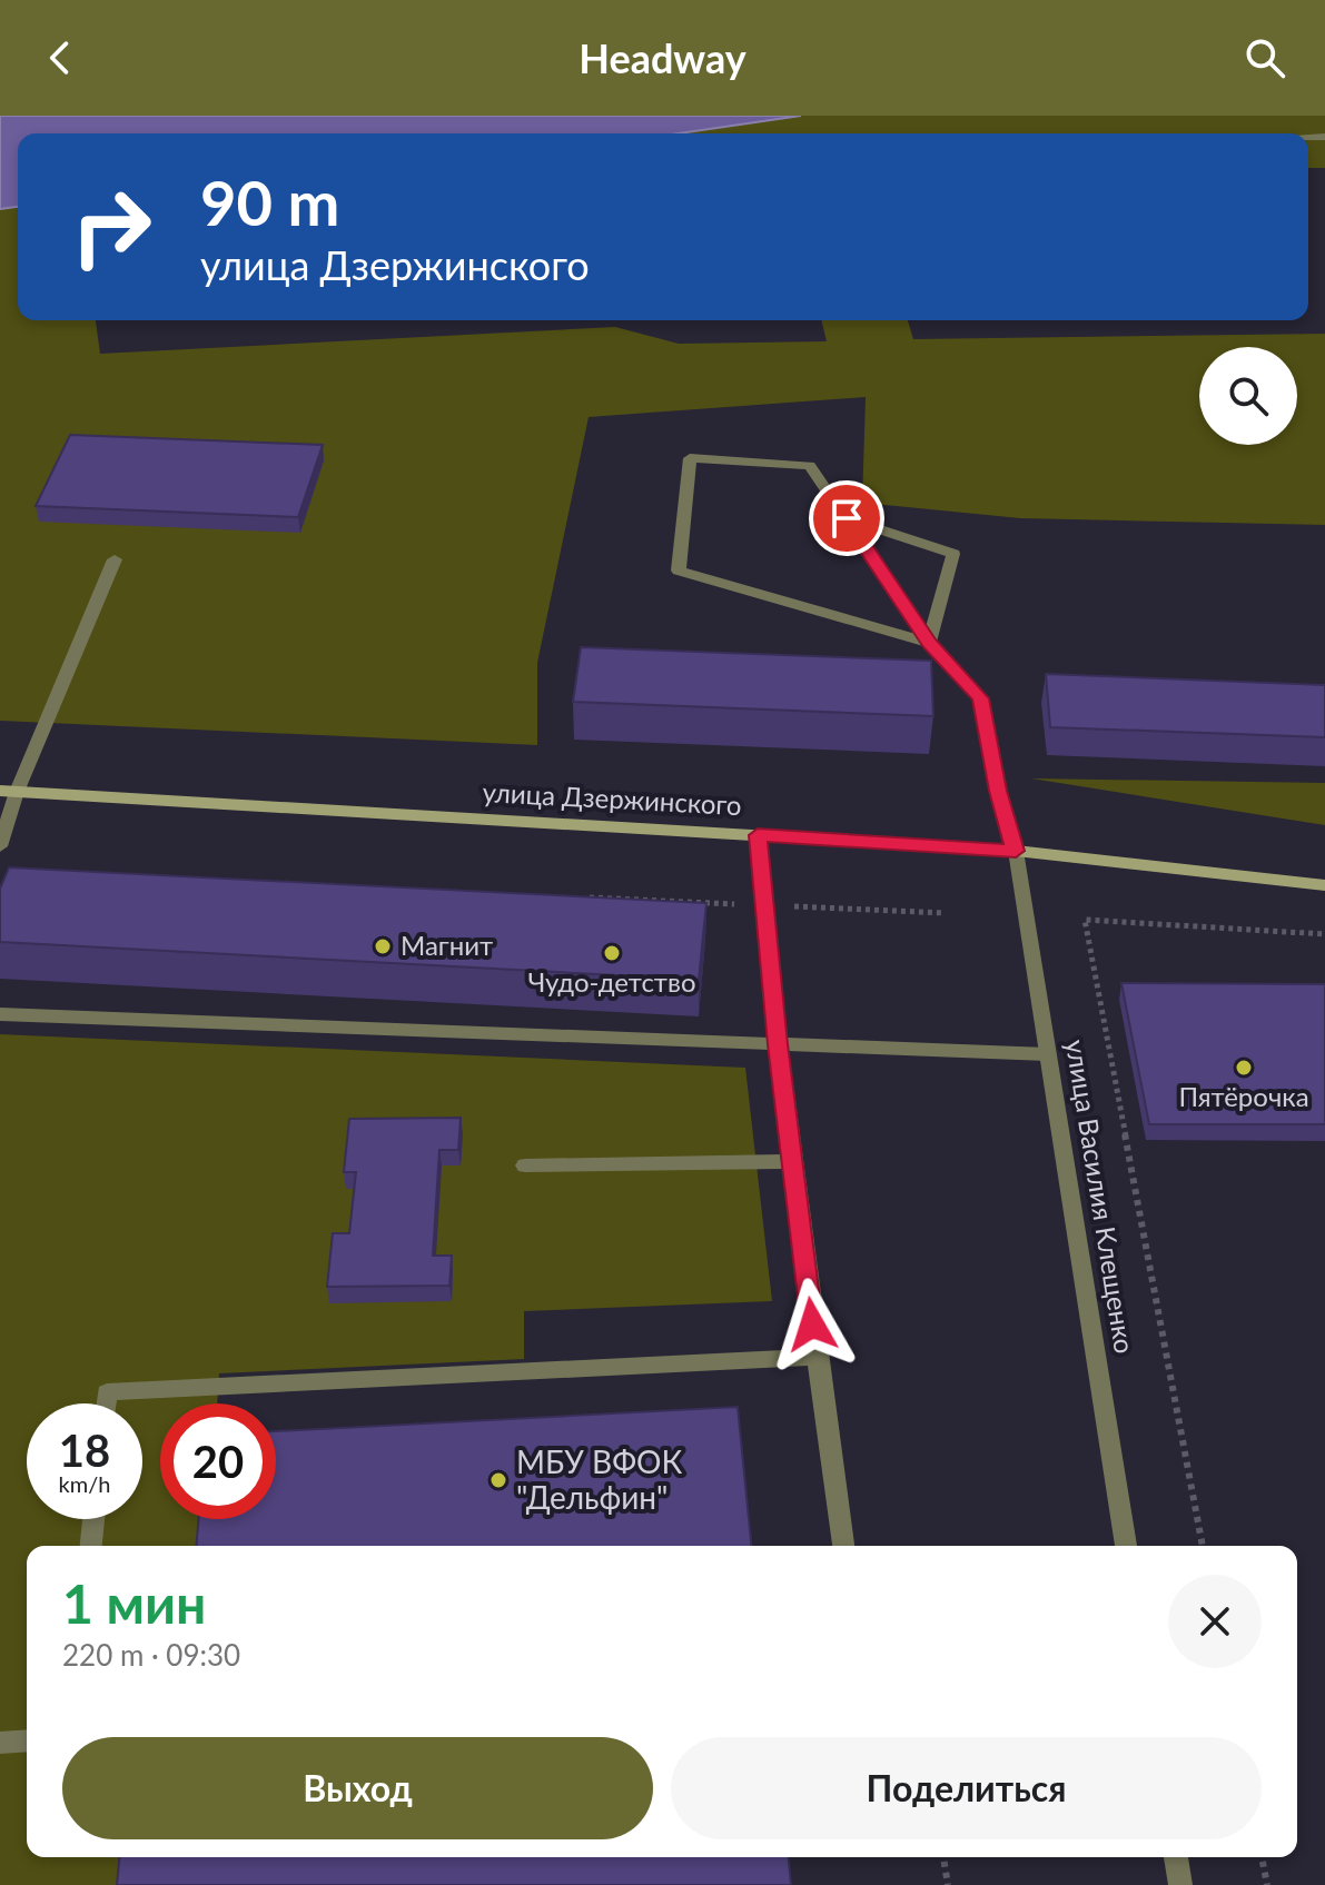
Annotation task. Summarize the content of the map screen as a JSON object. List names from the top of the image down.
{
  "streets": {
    "main road": ["улица Дзержинского"],
    "street": ["улица Василия Клещенко"]
  },
  "crossings": [
    ["улица Дзержинского", "улица Василия Клещенко"]
  ],
  "places": [
    "Магнит",
    "Чудо-детство",
    "Пятёрочка",
    "МБУ ВФОК \"Дельфин\""
  ],
  "page": {
    "header": "Headway",
    "turn": ["90 m", "улица Дзержинского"],
    "speed": "18 km/h",
    "limit": "20",
    "heading": ["1 мин", "220 m · 09:30"],
    "buttons": ["Выход", "Поделиться"]
  }
}
